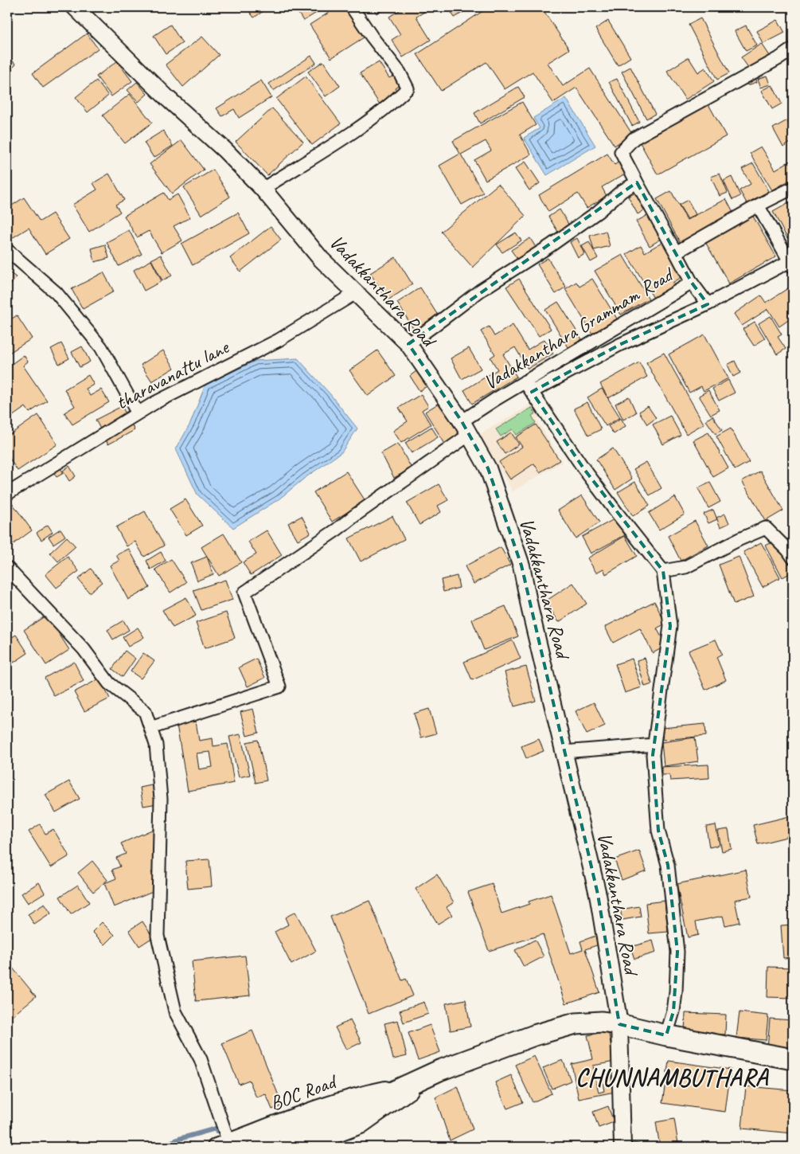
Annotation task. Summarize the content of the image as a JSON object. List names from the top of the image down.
{
  "streets": {
    "street": [
      "Vadakkanthara Road",
      "Vadakkanthara Grammam Road",
      "tharavanattu lane",
      "BOC Road"
    ]
  },
  "crossings": [
    ["Vadakkanthara Road", "Vadakkanthara Grammam Road"],
    ["Vadakkanthara Road", "tharavanattu lane"]
  ],
  "districts": ["CHUNNAMBUTHARA"]
}
